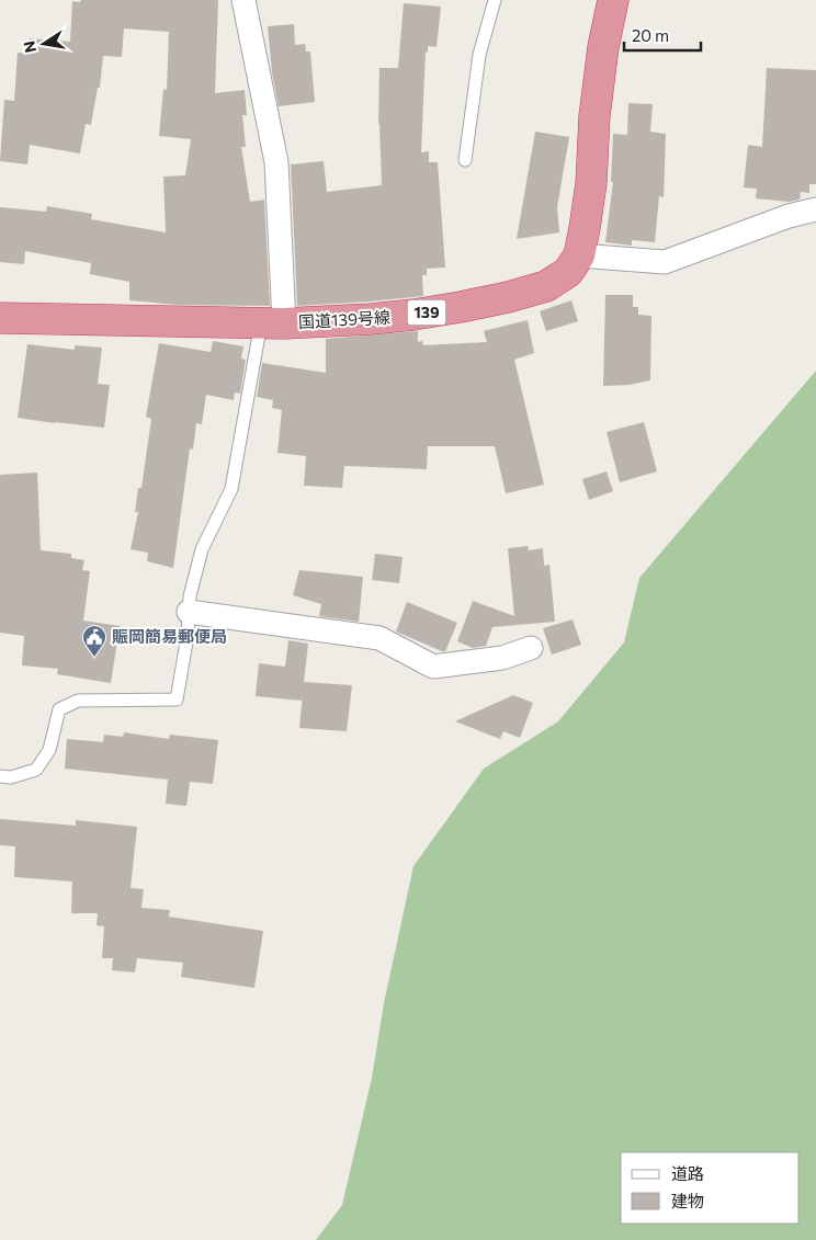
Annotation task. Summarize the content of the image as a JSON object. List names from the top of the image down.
{
  "streets": {
    "highway": ["139", "国道139号線"]
  },
  "places": {
    "public building": ["賑岡簡易郵便局"]
  },
  "legend": ["道路", "建物"],
  "scale_bar": "20 m",
  "north": "left"
}
